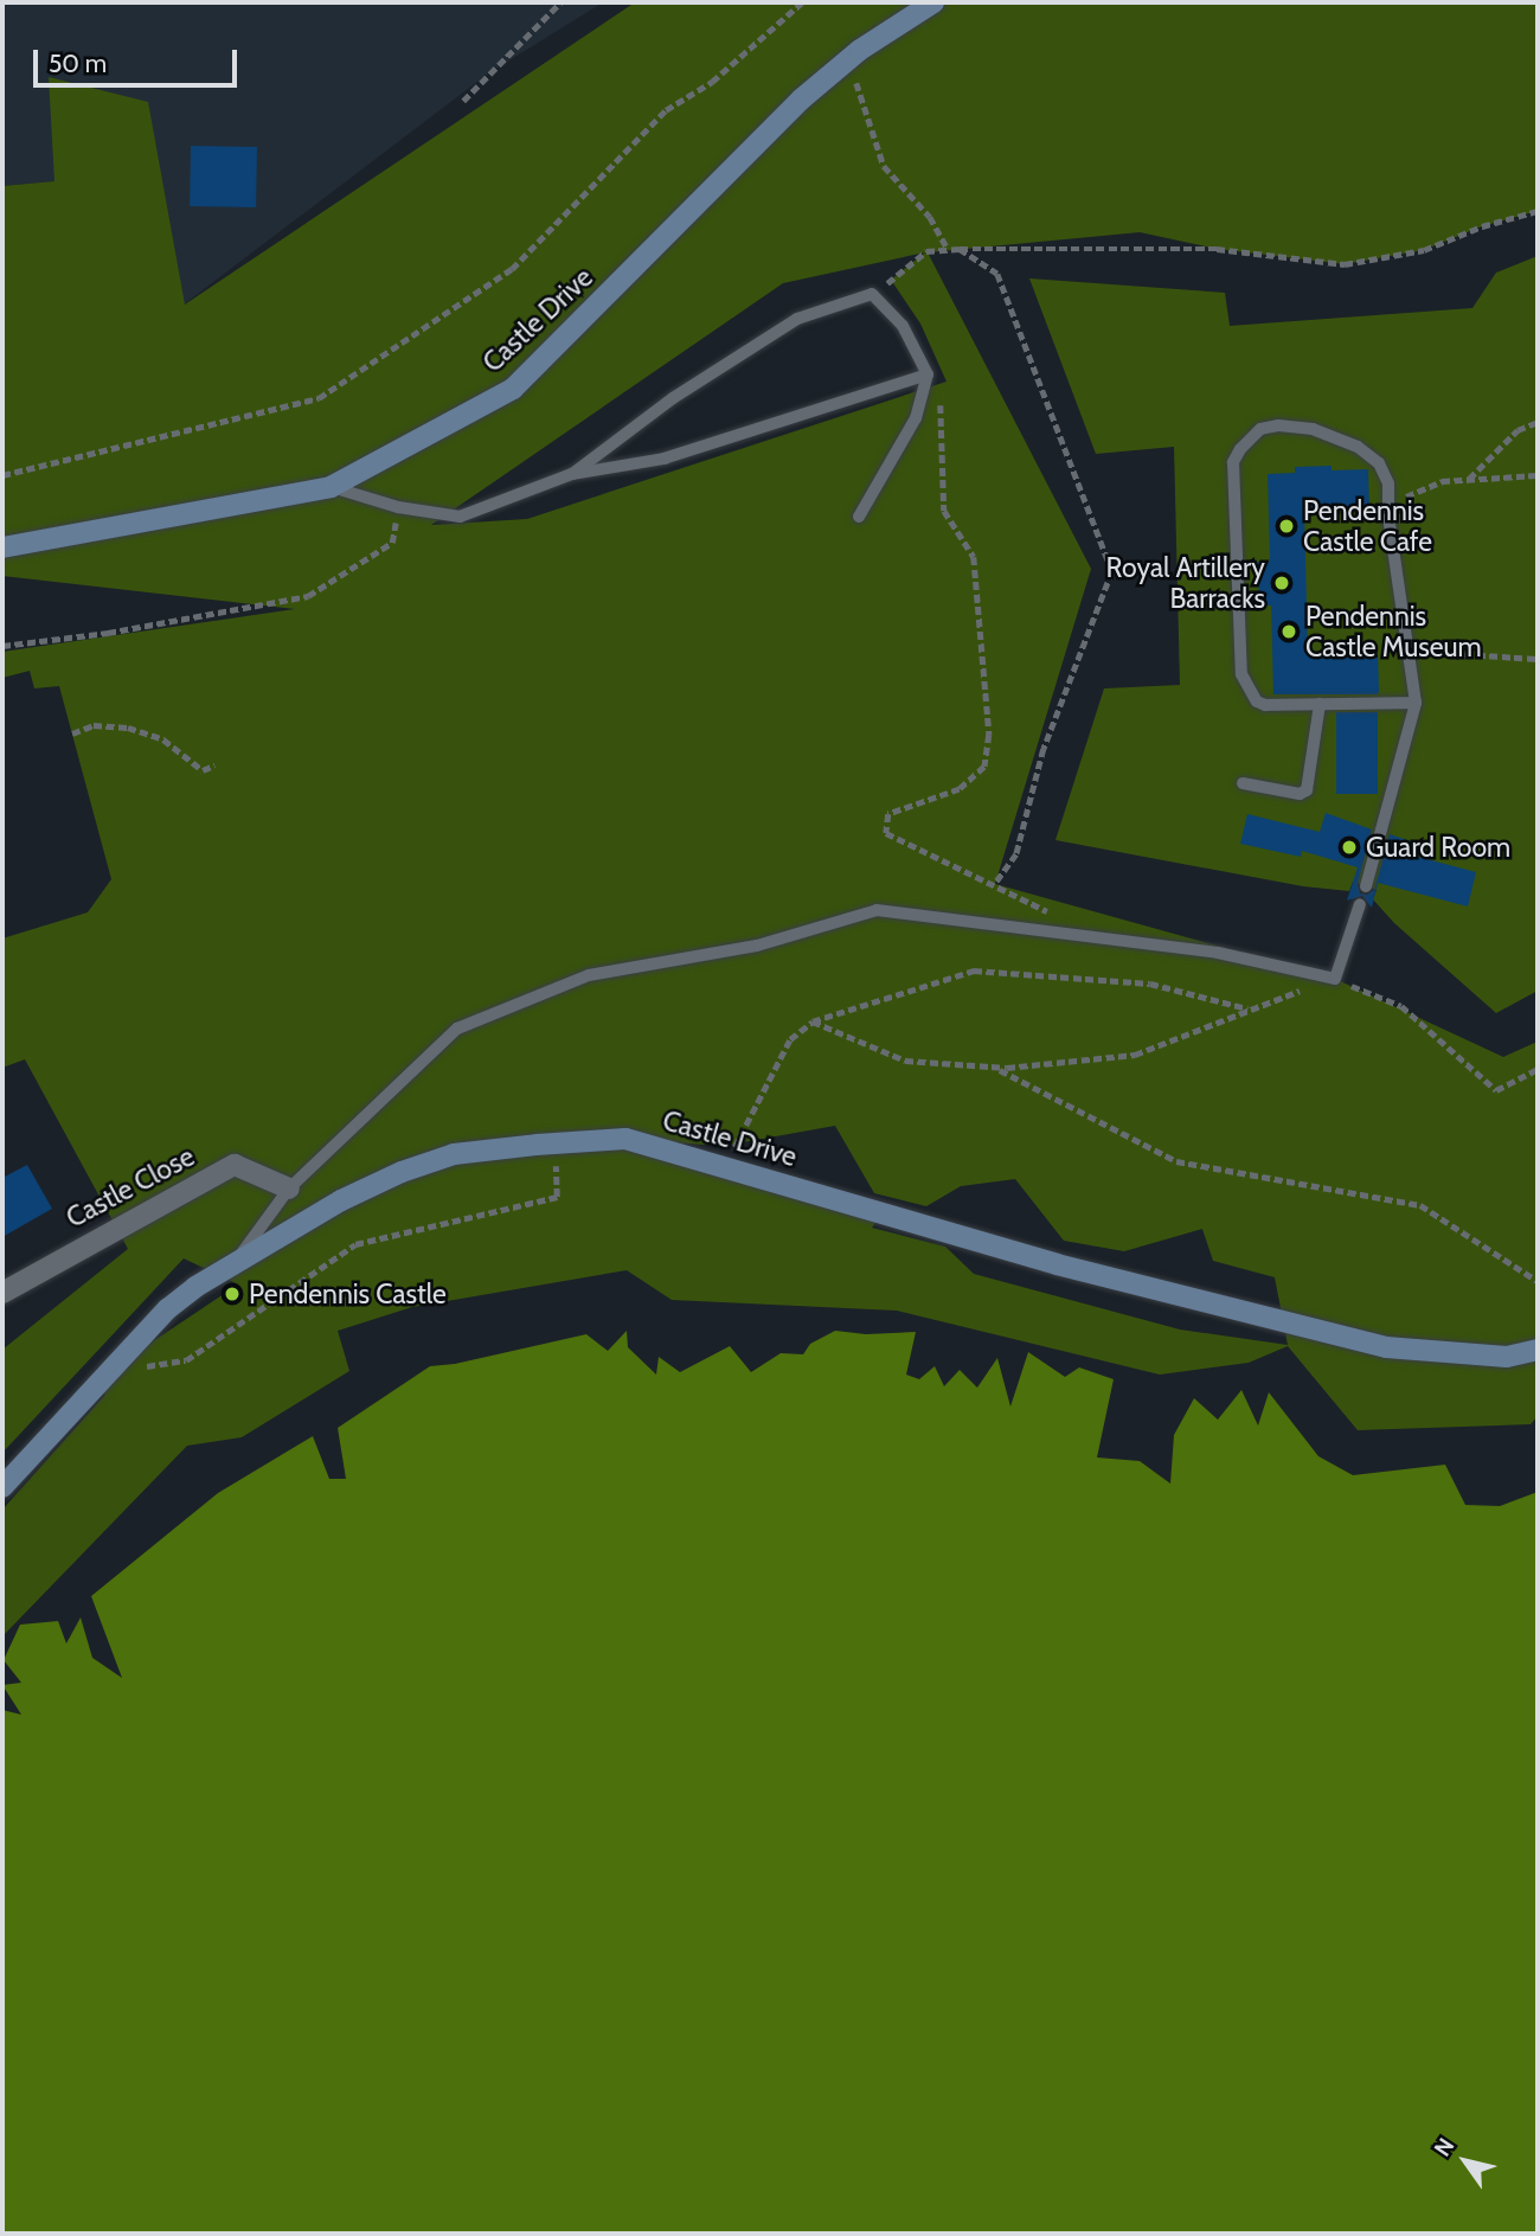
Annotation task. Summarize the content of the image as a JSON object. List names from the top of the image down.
{
  "streets": {
    "street": ["Castle Drive", "Castle Close"]
  },
  "places": [
    "Pendennis Castle Cafe",
    "Royal Artillery Barracks",
    "Pendennis Castle Museum",
    "Guard Room",
    "Pendennis Castle"
  ],
  "scale_bar": "50 m",
  "north": "top left"
}
